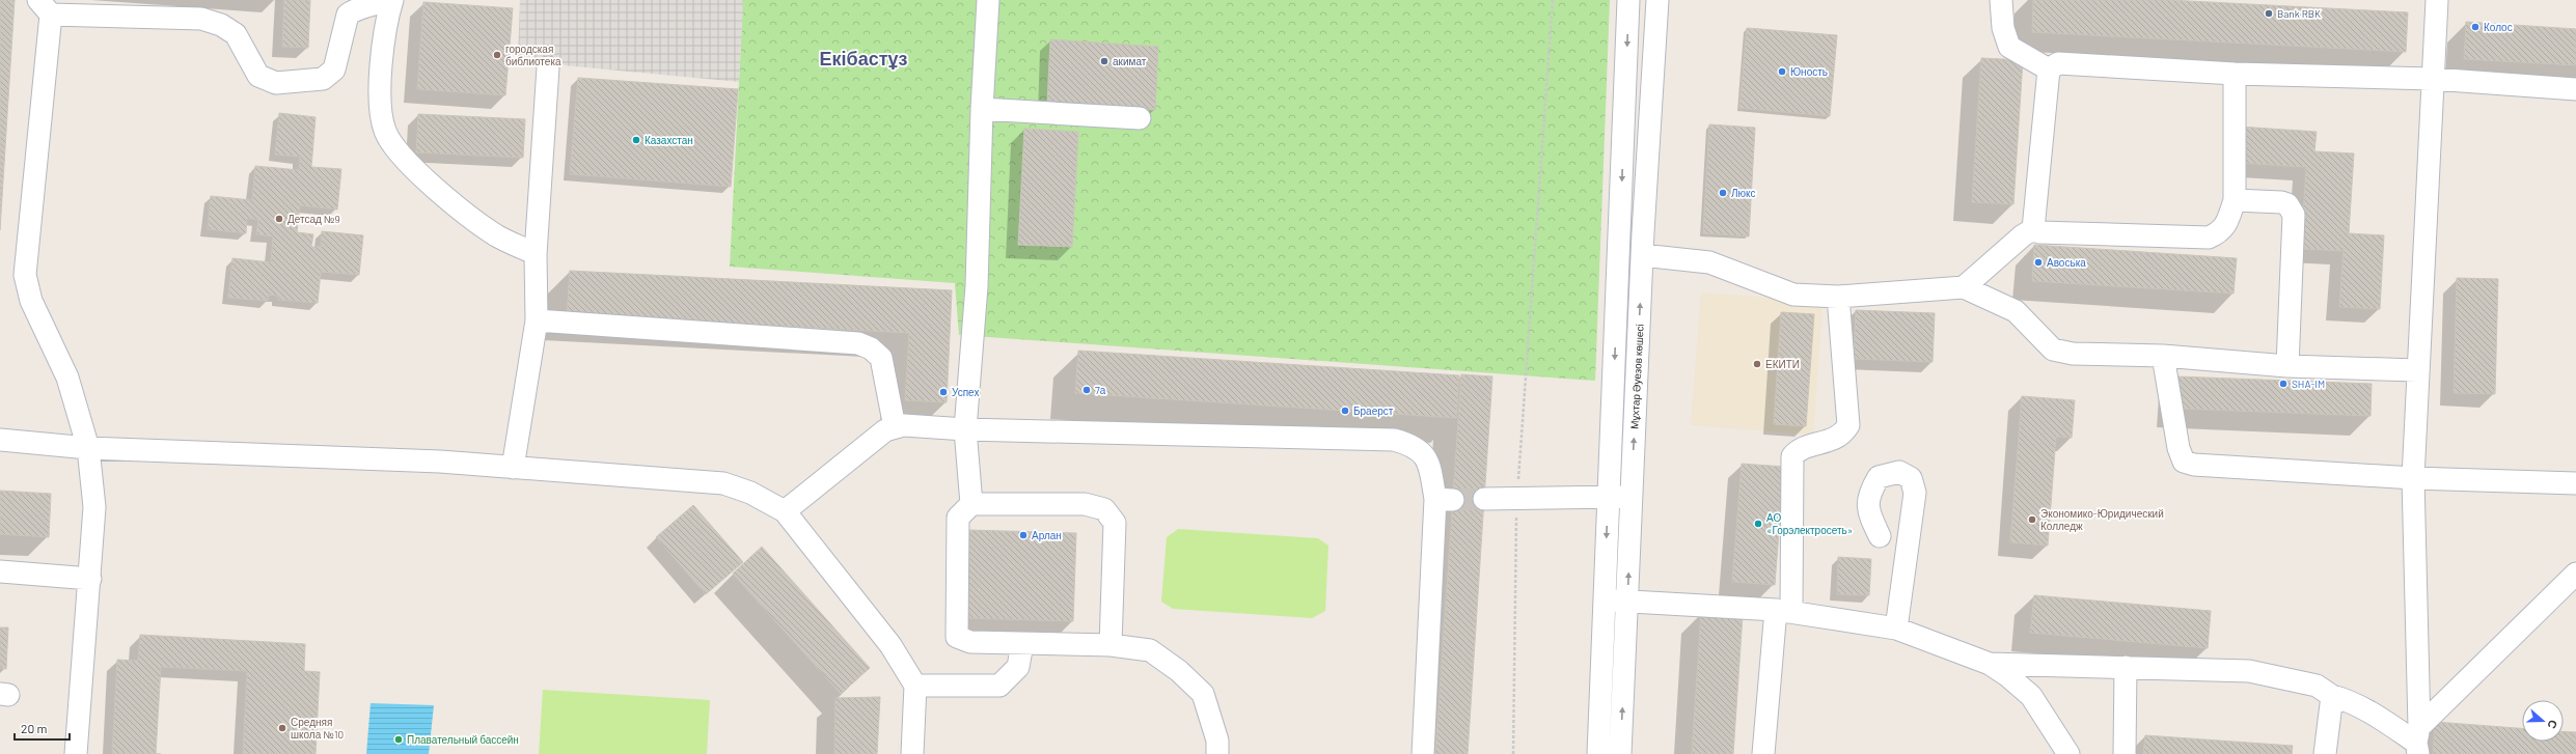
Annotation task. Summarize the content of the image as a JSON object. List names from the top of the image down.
{
  "streets": {
    "street": ["Мұхтар Әуезов көшесі"]
  },
  "districts": ["Екібастұз"],
  "places": [
    "Bank RBK",
    "Колос",
    "городская библиотека",
    "акимат",
    "Юность",
    "Казахстан",
    "Люкс",
    "Детсад №9",
    "Авоська",
    "ЕКИТИ",
    "SHA-IM",
    "7а",
    "Успех",
    "Браерст",
    "Экономико-Юридический Колледж",
    "АО «Горэлектросеть»",
    "Арлан",
    "Средняя школа №10",
    "Плавательный бассейн"
  ],
  "scale_bar": "20 m",
  "north": "right"
}
